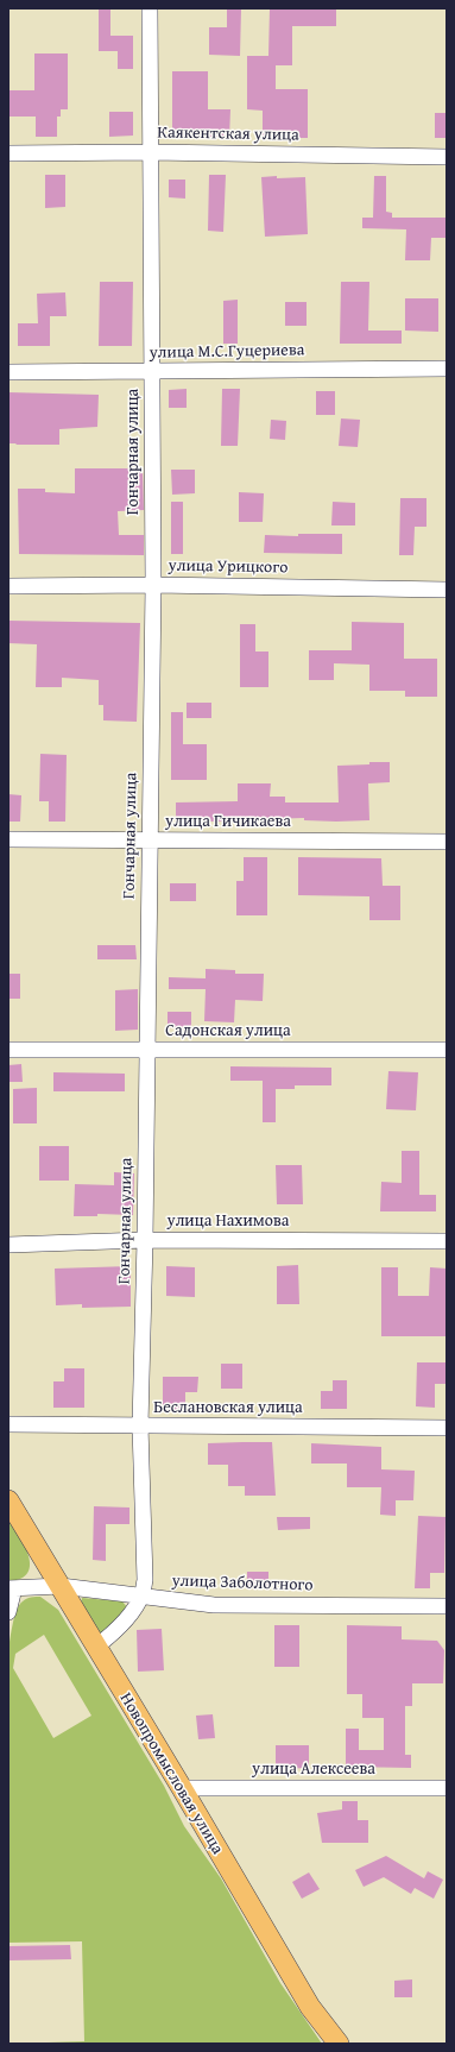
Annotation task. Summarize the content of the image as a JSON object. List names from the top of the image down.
{
  "streets": {
    "main road": ["Новопромысловая улица"],
    "street": [
      "Каякентская улица",
      "улица М.С.Гуцериева",
      "Гончарная улица",
      "улица Урицкого",
      "улица Гичикаева",
      "Садонская улица",
      "улица Нахимова",
      "Беслановская улица",
      "улица Заболотного",
      "улица Алексеева"
    ]
  },
  "crossings": [
    ["Каякентская улица", "Гончарная улица"],
    ["улица М.С.Гуцериева", "Гончарная улица"],
    ["Гончарная улица", "улица Урицкого"],
    ["Гончарная улица", "улица Гичикаева"],
    ["Гончарная улица", "Садонская улица"],
    ["Гончарная улица", "улица Нахимова"],
    ["Гончарная улица", "Беслановская улица"],
    ["Гончарная улица", "улица Заболотного"],
    ["Гончарная улица", "Новопромысловая улица"],
    ["улица Заболотного", "Новопромысловая улица"],
    ["улица Алексеева", "Новопромысловая улица"]
  ]
}
